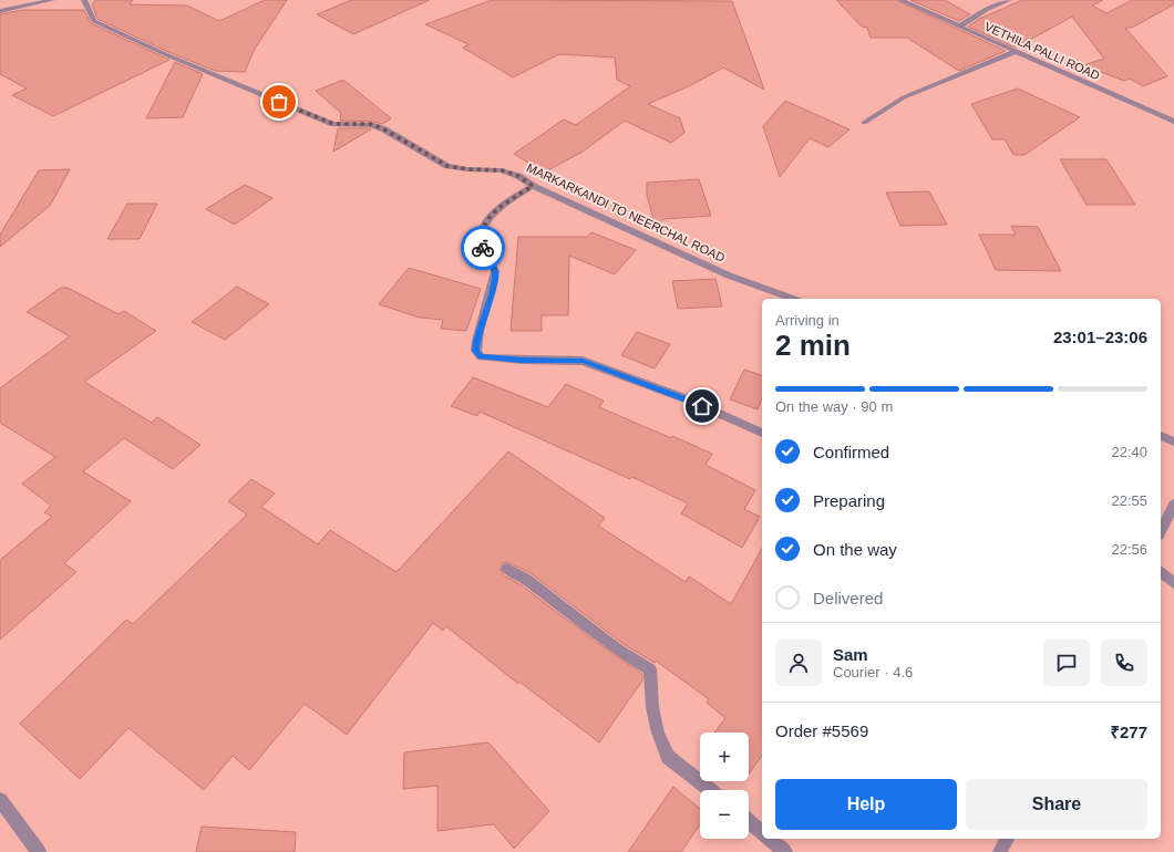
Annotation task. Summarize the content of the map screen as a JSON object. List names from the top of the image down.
{
  "streets": {
    "street": ["VETHILA PALLI ROAD", "MARKARKANDI TO NEERCHAL ROAD"]
  },
  "page": {
    "heading": ["2 min", "Arriving in", "23:01–23:06"],
    "panel": [
      "Sam",
      "Courier · 4.6",
      "Order #5569",
      "₹277"
    ],
    "bar": "On the way · 90 m",
    "list": [
      ["Confirmed", "22:40"],
      ["Preparing", "22:55"],
      ["On the way", "22:56"],
      "Delivered"
    ],
    "map_buttons": ["+", "−"],
    "buttons": ["Help", "Share"]
  }
}
